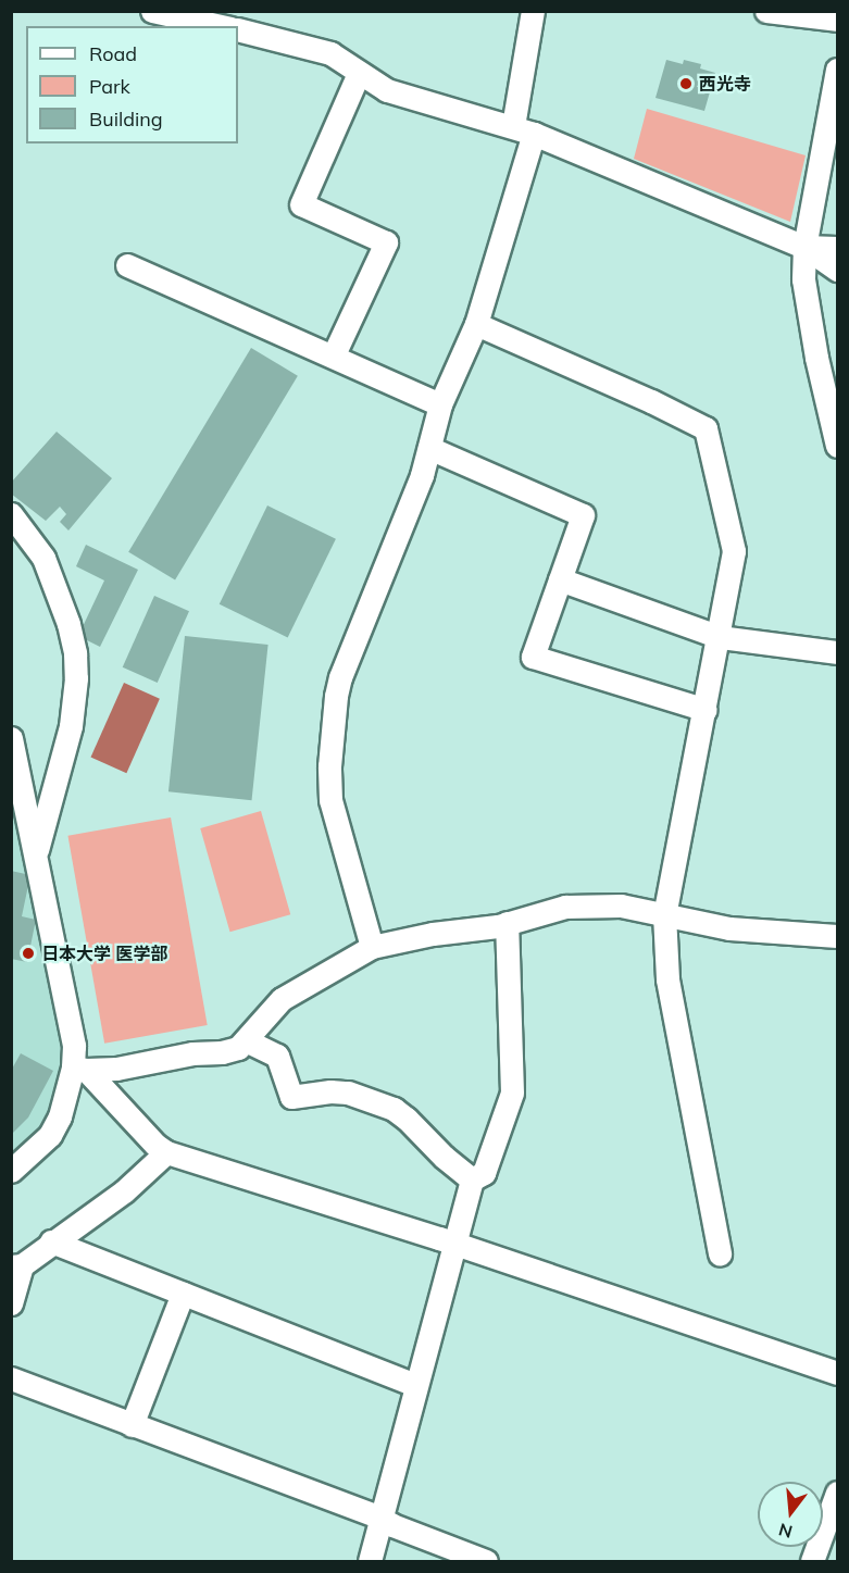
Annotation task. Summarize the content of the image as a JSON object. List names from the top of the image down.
{
  "places": ["西光寺", "日本大学 医学部"],
  "legend": ["Road", "Park", "Building"],
  "north": "bottom"
}
